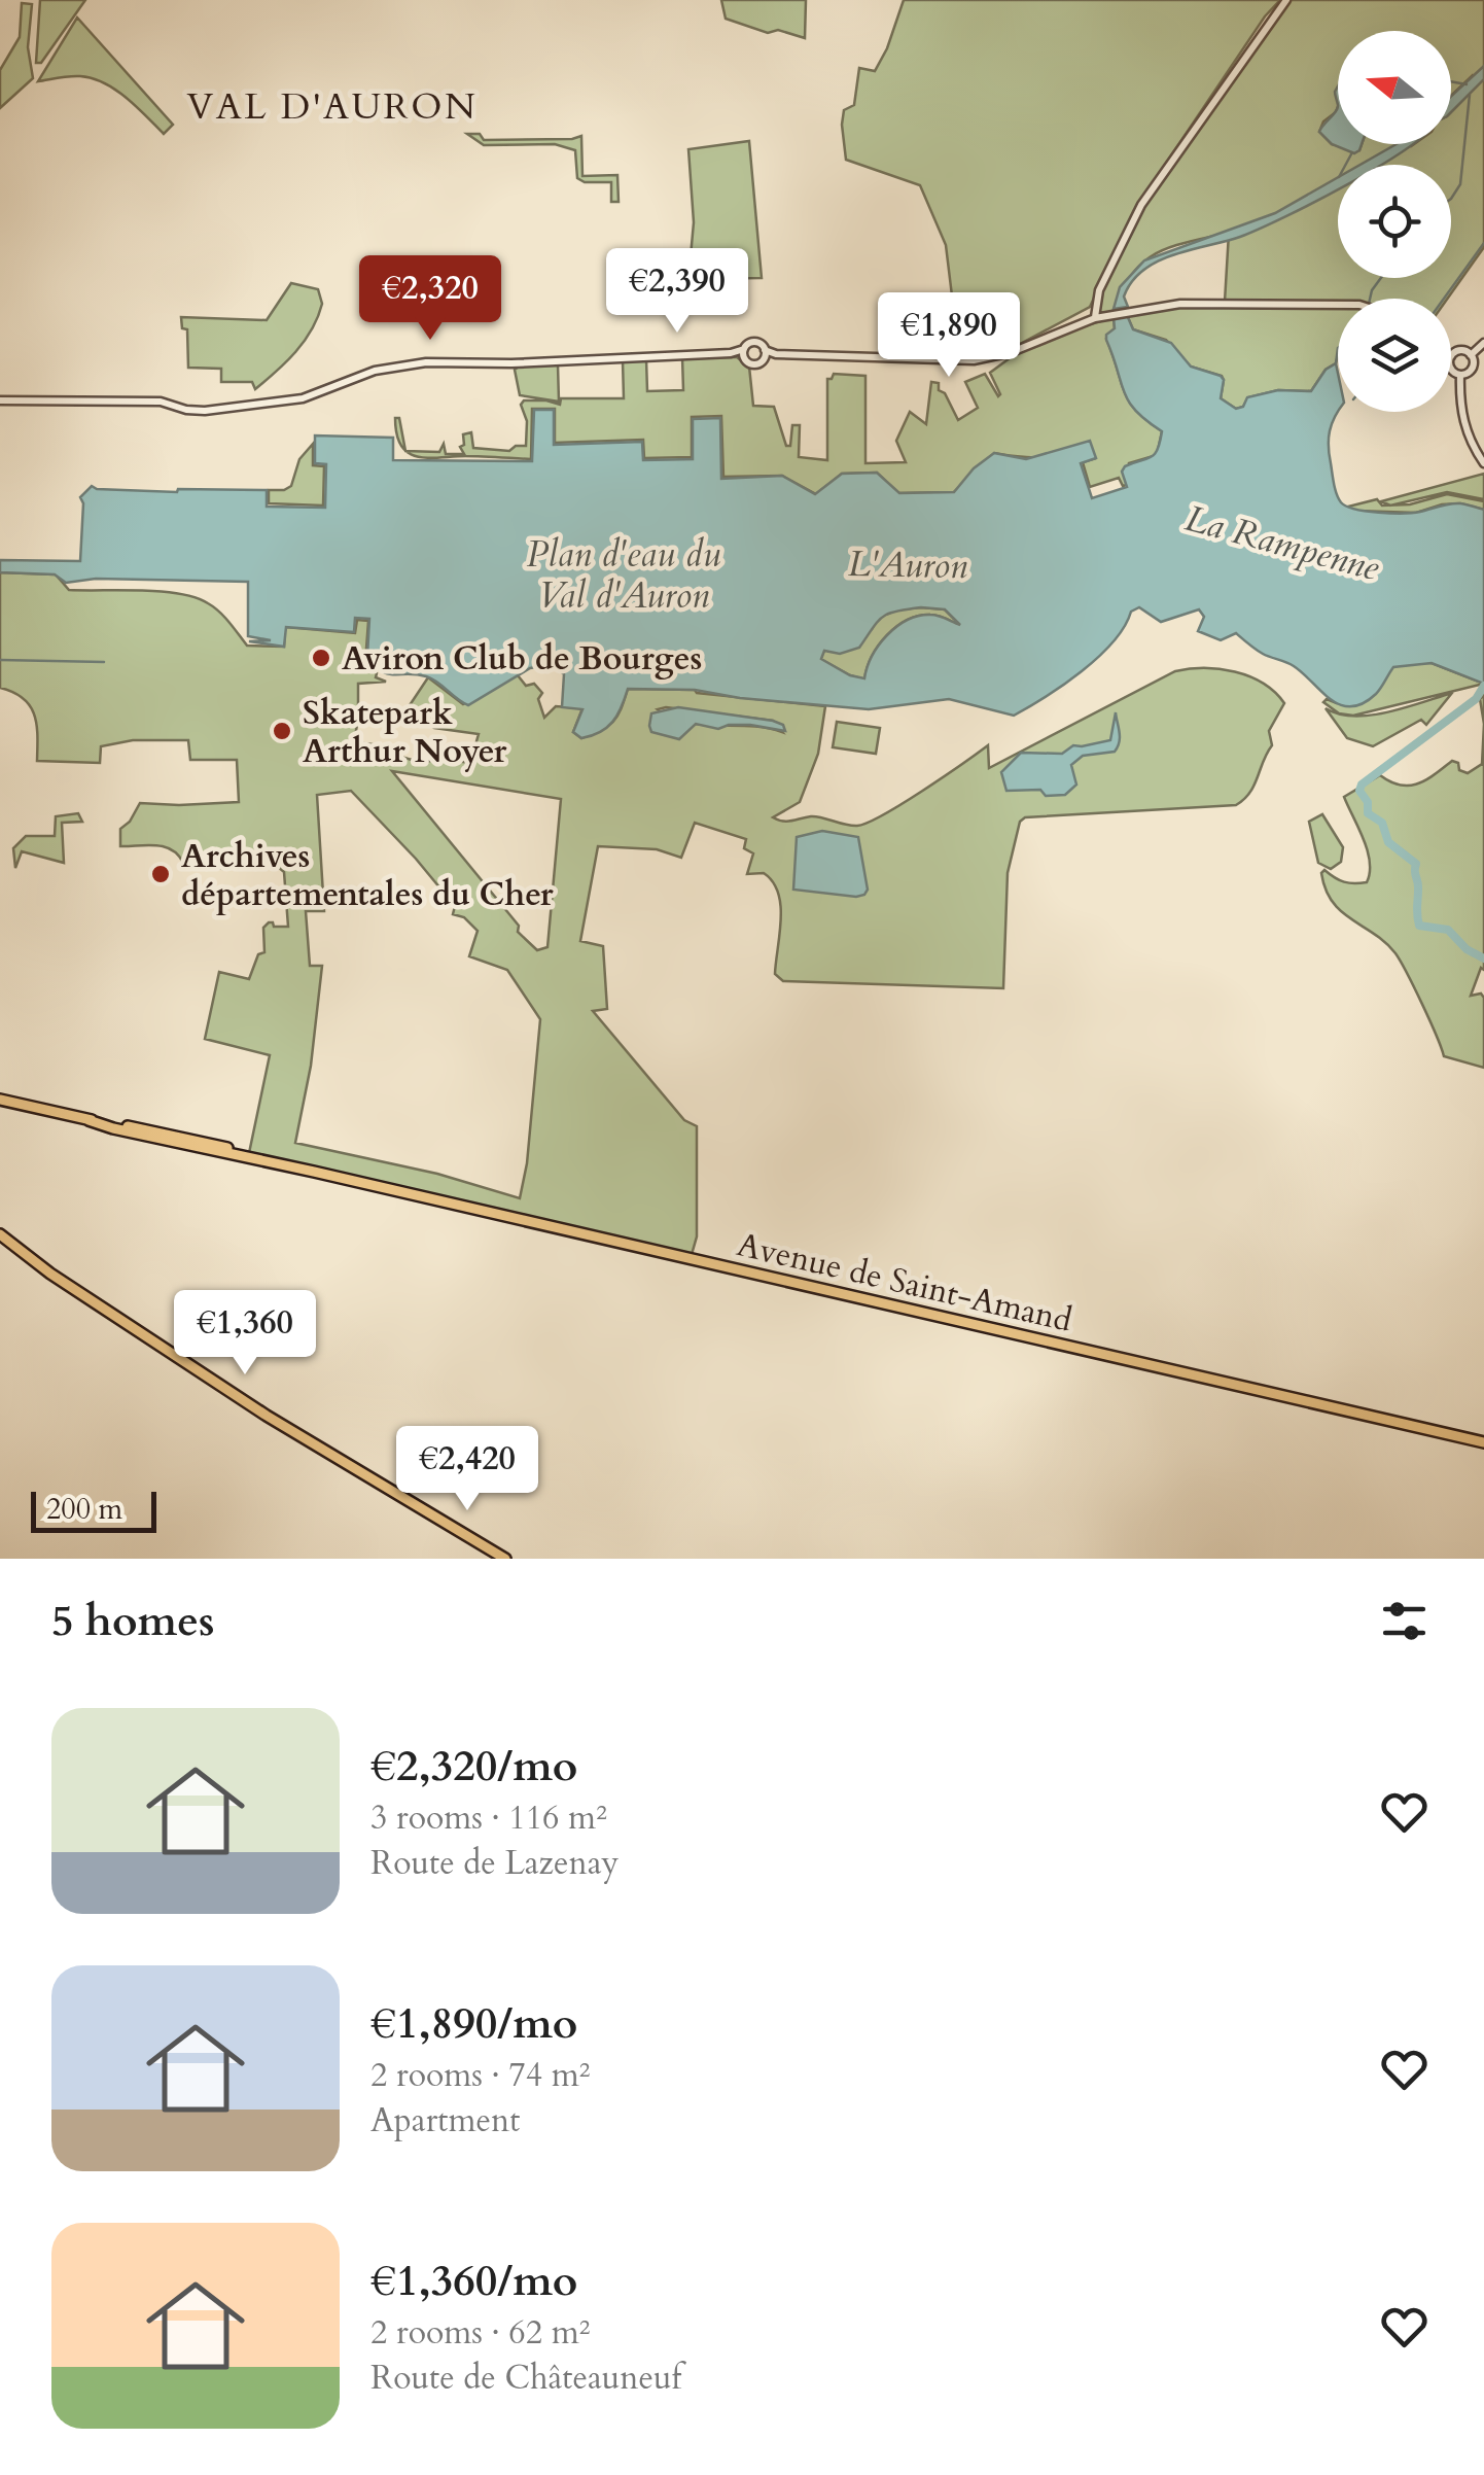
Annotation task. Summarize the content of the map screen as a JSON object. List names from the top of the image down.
{
  "streets": {
    "main road": ["Avenue de Saint-Amand"]
  },
  "districts": ["VAL D'AURON"],
  "water": ["La Rampenne", "Plan d'eau du Val d'Auron", "L'Auron"],
  "places": ["Aviron Club de Bourges", "Skatepark Arthur Noyer", "Archives départementales du Cher"],
  "scale_bar": "200 m",
  "north": "left",
  "page": {
    "price": [
      "€2,390",
      "€2,320",
      "€1,890",
      "€1,360",
      "€2,420"
    ],
    "scale": "200 m",
    "heading": "5 homes",
    "list": [
      {
        "name": "€2,320/mo",
        "note": "3 rooms · 116 m² · Route de Lazenay"
      },
      {
        "name": "€1,890/mo",
        "note": "2 rooms · 74 m² · Apartment"
      },
      {
        "name": "€1,360/mo",
        "note": "2 rooms · 62 m² · Route de Châteauneuf"
      }
    ]
  }
}
